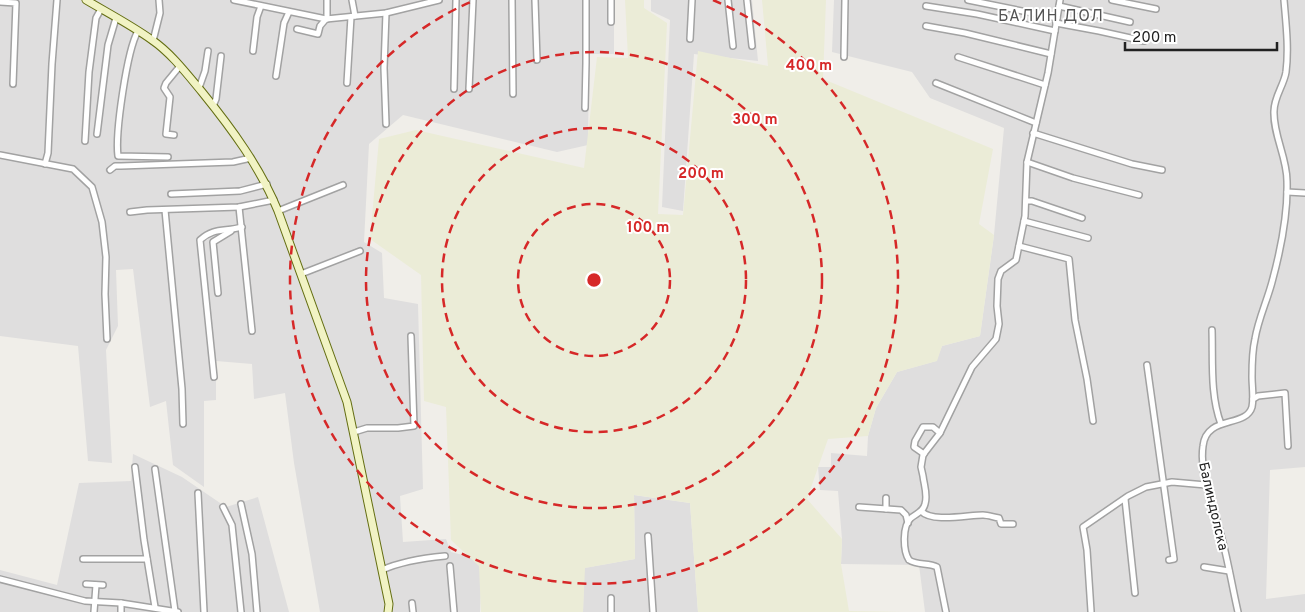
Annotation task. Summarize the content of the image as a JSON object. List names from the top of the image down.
{
  "streets": {
    "street": ["Балиндолска"]
  },
  "districts": ["БАЛИН ДОЛ"],
  "scale_bar": "200 m",
  "rings": [
    "400 m",
    "300 m",
    "200 m",
    "100 m"
  ]
}
